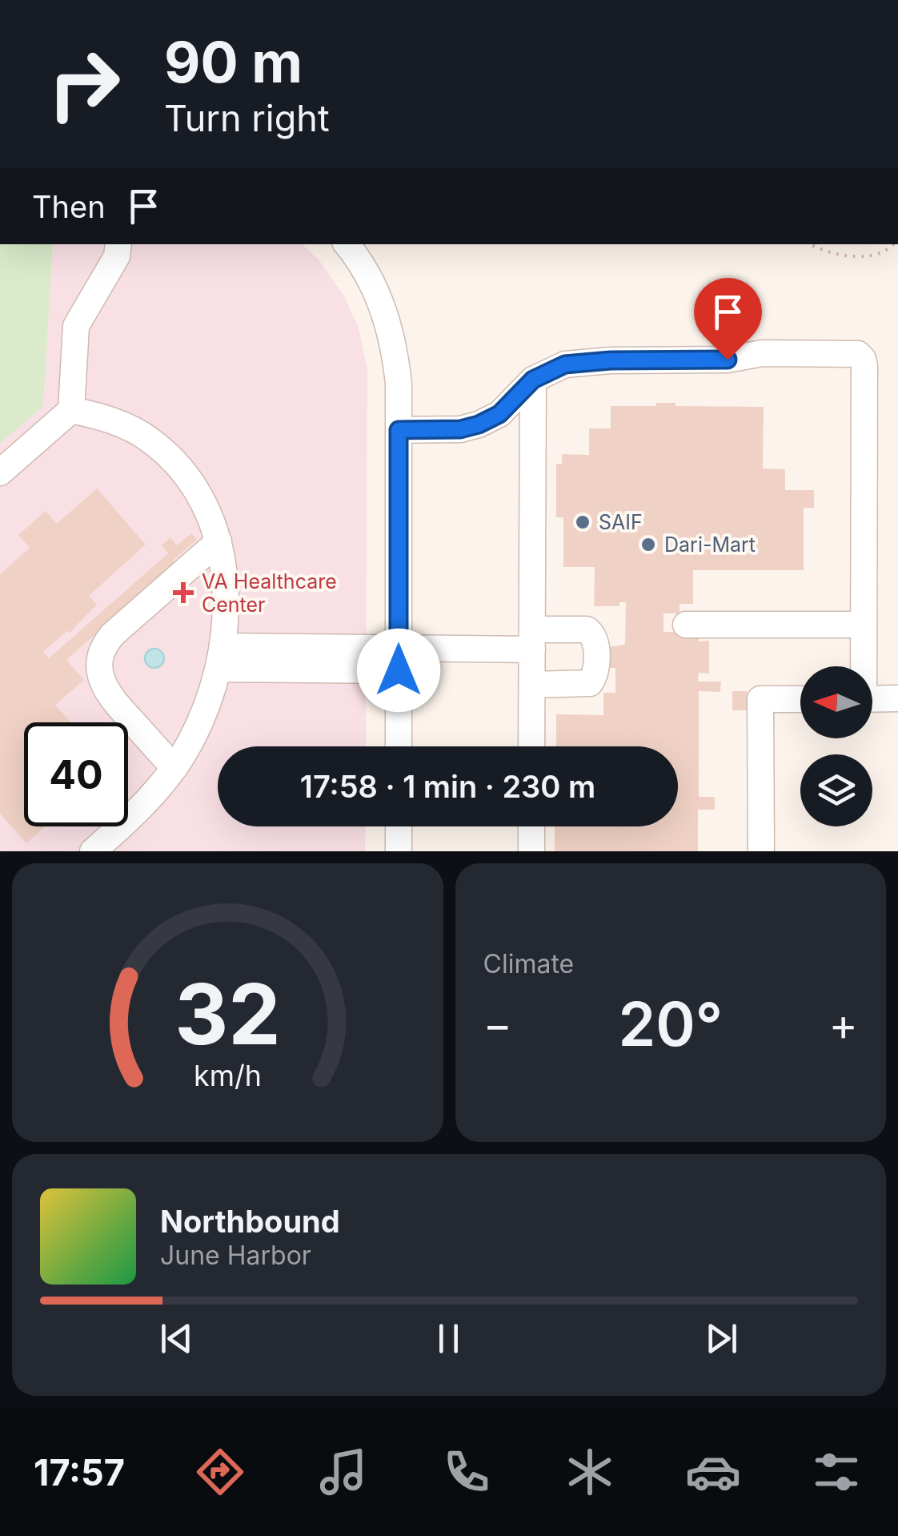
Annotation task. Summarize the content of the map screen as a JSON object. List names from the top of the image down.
{
  "places": {
    "other": ["SAIF", "Dari-Mart"],
    "health": ["VA Healthcare Center"]
  },
  "north": "left",
  "page": {
    "turn": ["90 m", "Turn right"],
    "then": "Then",
    "limit": "40",
    "trip": "17:58 · 1 min · 230 m",
    "tile": "Climate",
    "heat": ["−", "20°", "+"],
    "song": ["Northbound", "June Harbor"],
    "tabs": "17:57",
    "gauge": ["32", "km/h"]
  }
}
